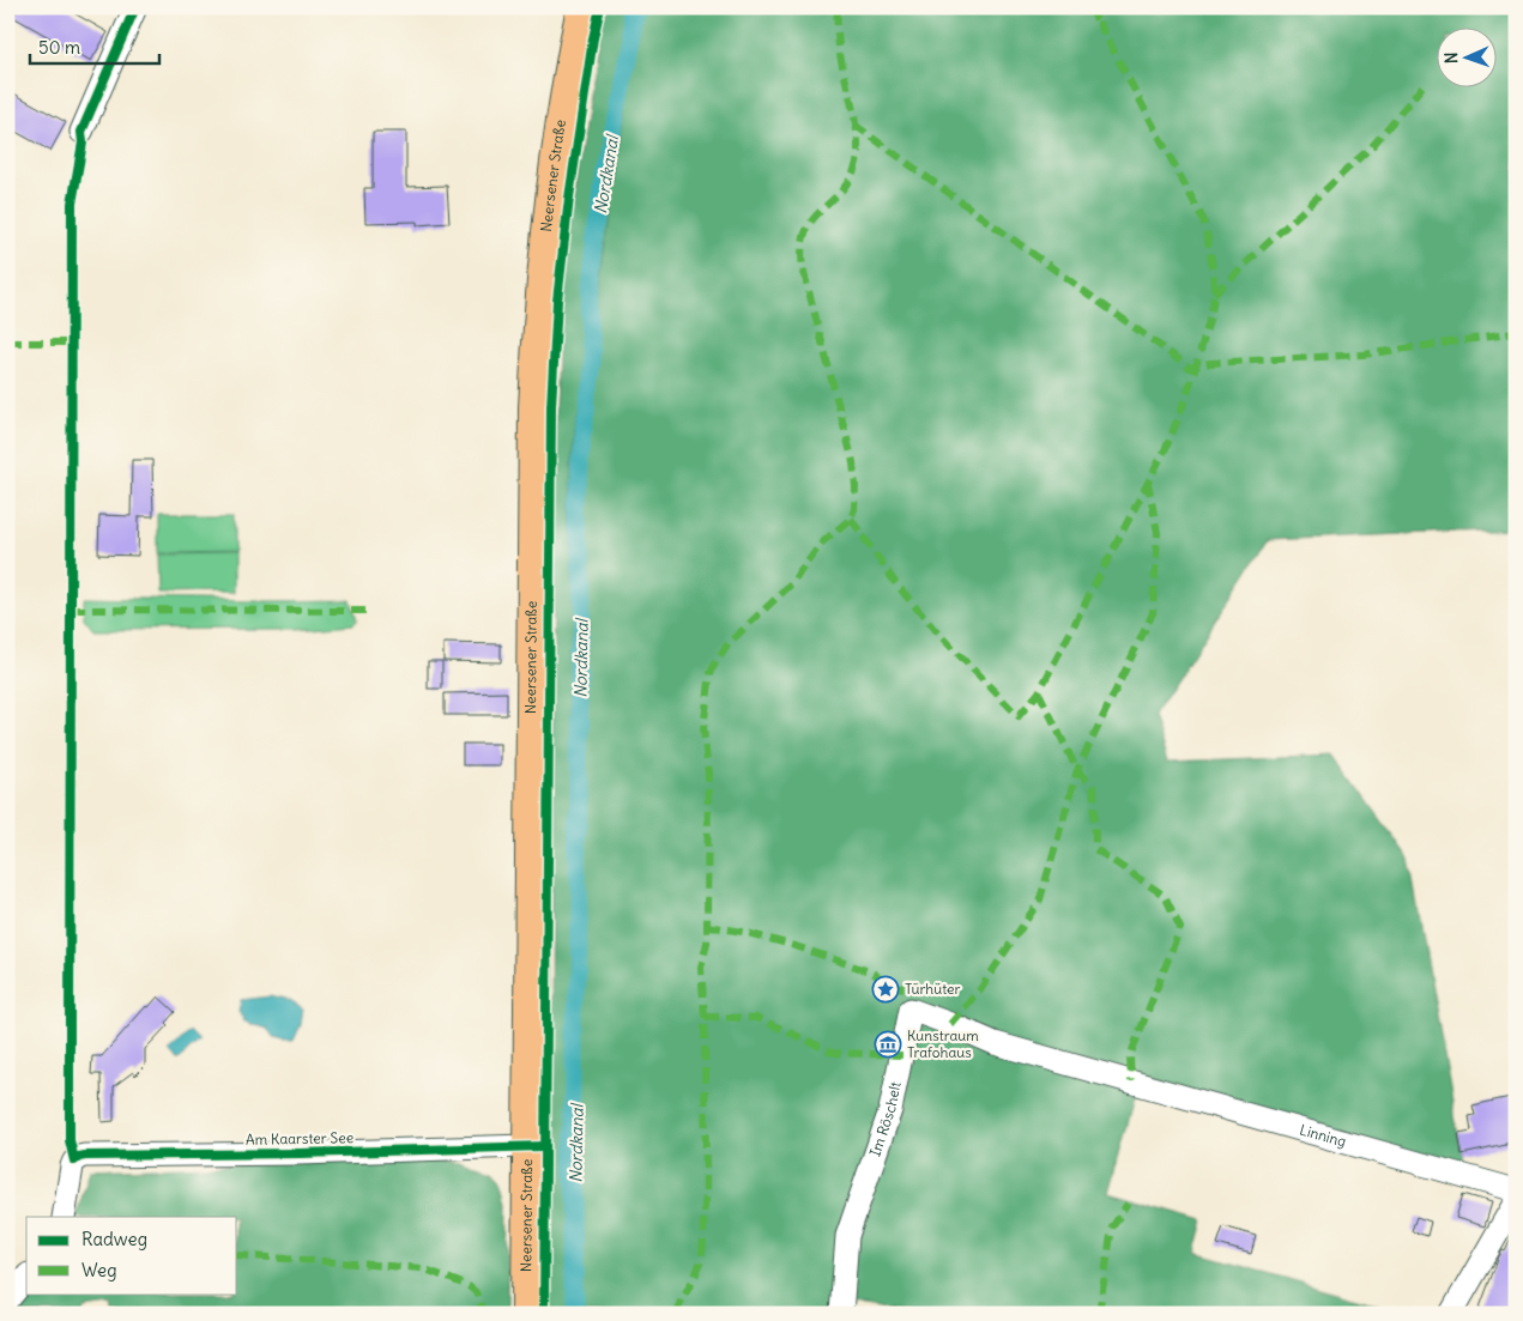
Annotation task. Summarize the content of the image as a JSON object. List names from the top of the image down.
{
  "streets": {
    "main road": ["Neersener Straße"],
    "street": ["Im Röschelt", "Linning", "Am Kaarster See"]
  },
  "crossings": [
    ["Neersener Straße", "Am Kaarster See"],
    ["Im Röschelt", "Linning"]
  ],
  "water": ["Nordkanal"],
  "places": {
    "place": ["Türhüter"],
    "museum": ["Kunstraum Trafohaus"]
  },
  "legend": ["Radweg", "Weg"],
  "scale_bar": "50 m",
  "north": "left"
}
